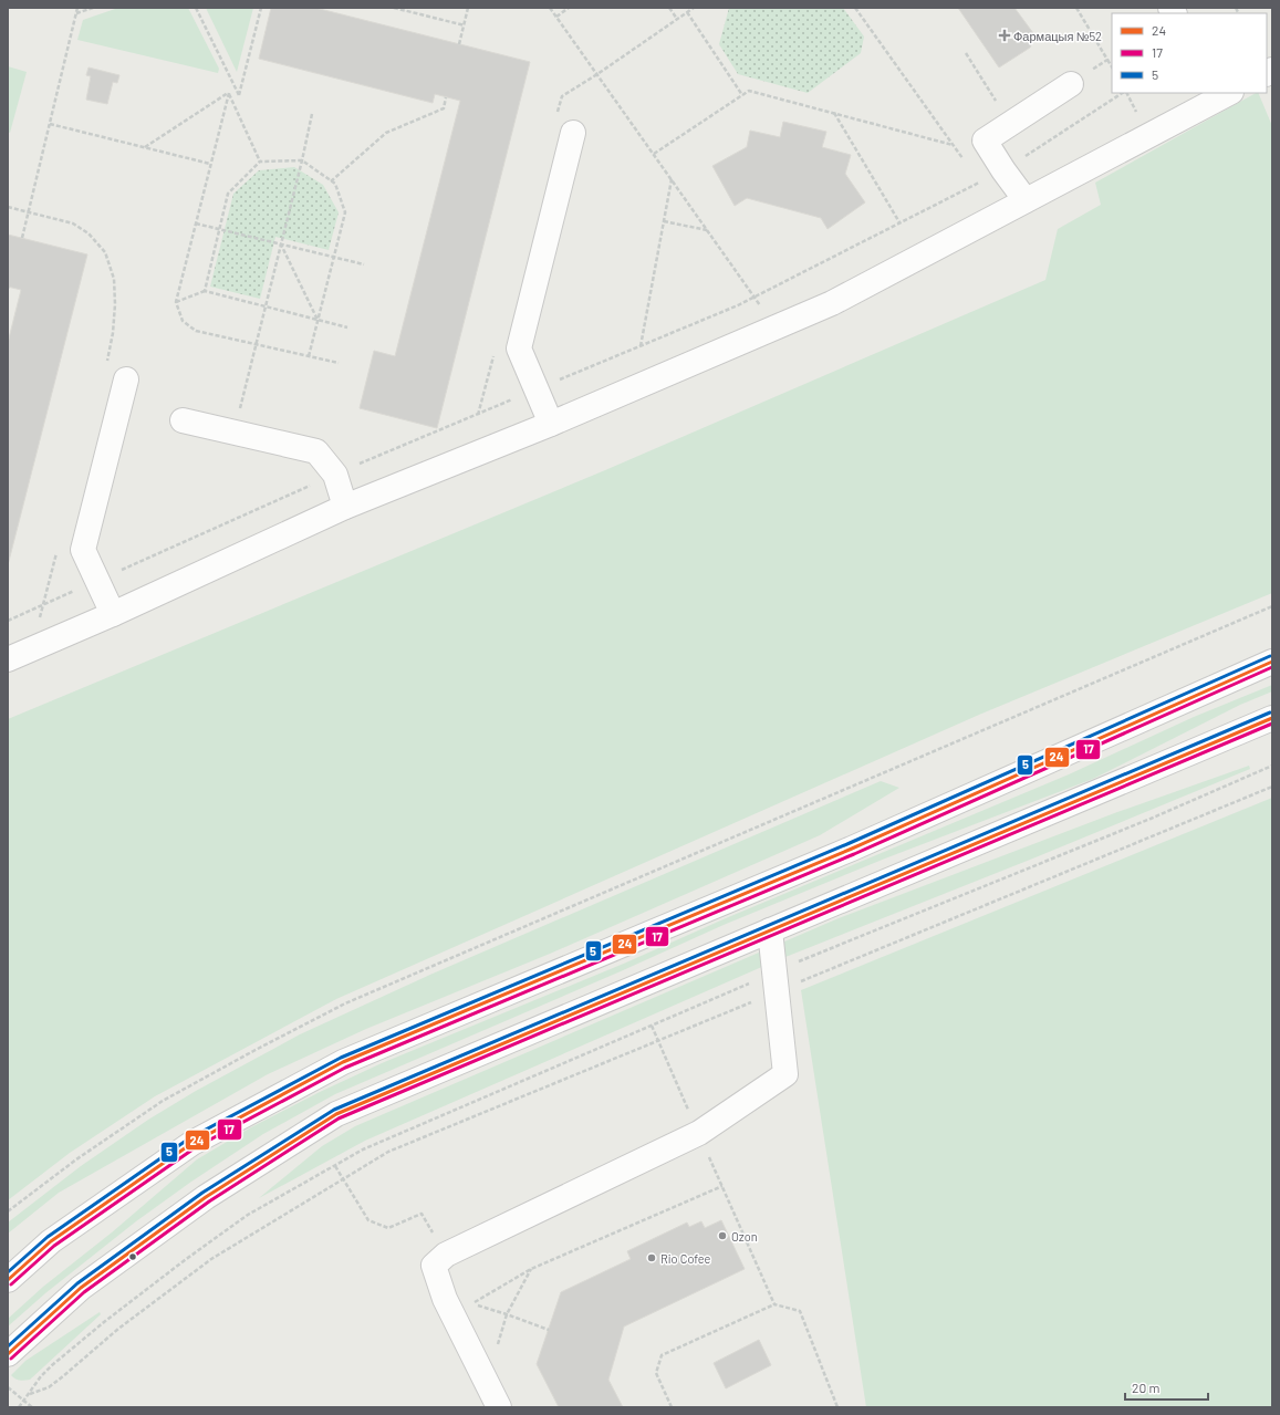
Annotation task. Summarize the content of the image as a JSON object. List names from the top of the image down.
{
  "places": {
    "health": ["Фармацыя №52"],
    "other": ["Ozon", "Rio Cofee"]
  },
  "lines": ["transit line 5", "transit line 24", "transit line 17"],
  "legend": ["24", "17", "5"],
  "scale_bar": "20 m"
}
